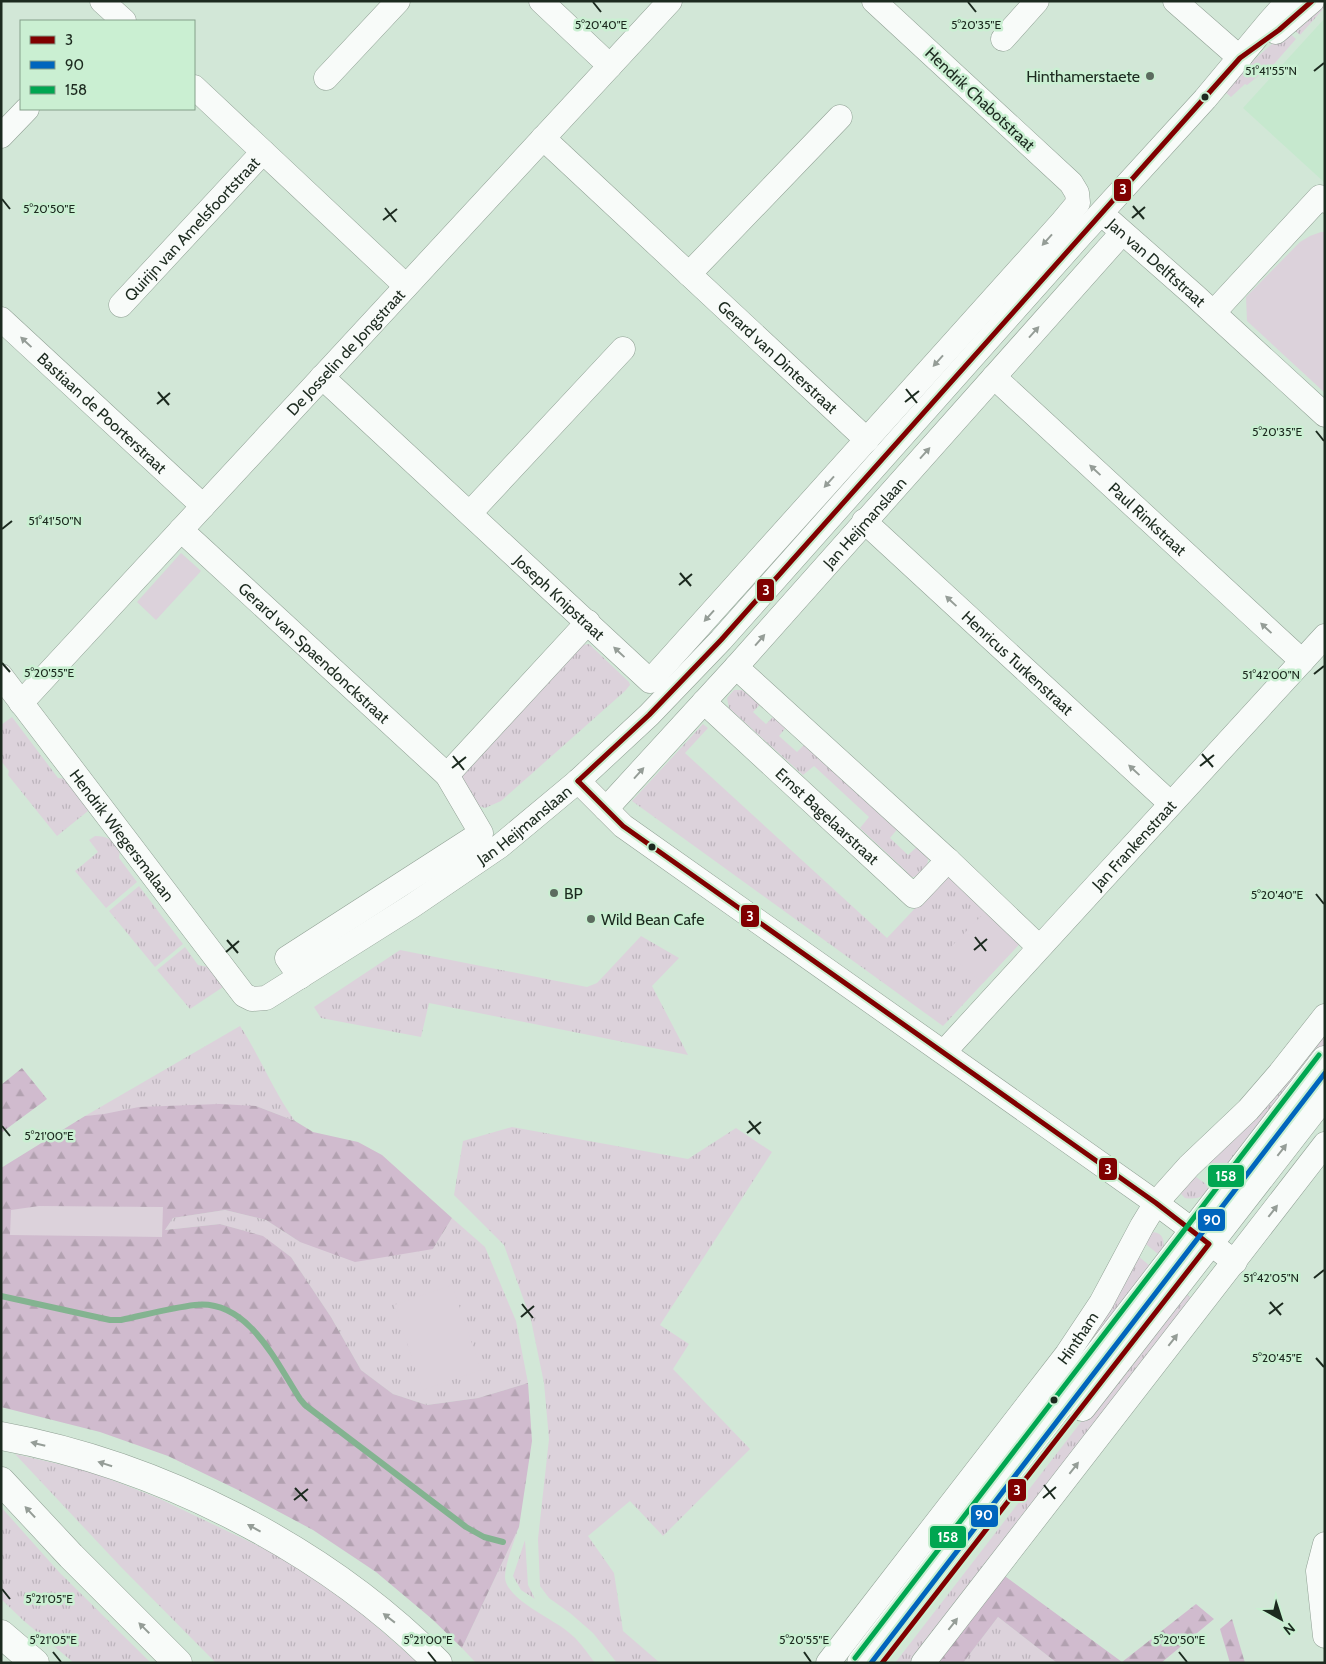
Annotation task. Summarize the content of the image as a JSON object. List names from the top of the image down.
{
  "streets": {
    "main road": ["Hintham"],
    "street": [
      "Hendrik Chabotstraat",
      "Quirijn van Amelsfoortstraat",
      "Jan van Delftstraat",
      "De Josselin de Jongstraat",
      "Gerard van Dinterstraat",
      "Bastiaan de Poorterstraat",
      "Paul Rinkstraat",
      "Jan Heijmanslaan",
      "Joseph Knipstraat",
      "Gerard van Spaendonckstraat",
      "Henricus Turkenstraat",
      "Ernst Bagelaarstraat",
      "Hendrik Wiegersmalaan",
      "Jan Frankenstraat"
    ]
  },
  "crossings": [
    ["Hendrik Chabotstraat", "Gerard van Dinterstraat"],
    ["Hendrik Chabotstraat", "Joseph Knipstraat"],
    ["Quirijn van Amelsfoortstraat", "De Josselin de Jongstraat"],
    ["Jan van Delftstraat", "Jan Heijmanslaan"],
    ["De Josselin de Jongstraat", "Gerard van Dinterstraat"],
    ["De Josselin de Jongstraat", "Bastiaan de Poorterstraat"],
    ["De Josselin de Jongstraat", "Joseph Knipstraat"],
    ["De Josselin de Jongstraat", "Gerard van Spaendonckstraat"],
    ["De Josselin de Jongstraat", "Hendrik Wiegersmalaan"],
    ["Gerard van Dinterstraat", "Joseph Knipstraat"],
    ["Paul Rinkstraat", "Jan Heijmanslaan"],
    ["Paul Rinkstraat", "Jan Frankenstraat"],
    ["Jan Heijmanslaan", "Gerard van Spaendonckstraat"],
    ["Jan Heijmanslaan", "Henricus Turkenstraat"],
    ["Jan Heijmanslaan", "Ernst Bagelaarstraat"],
    ["Jan Heijmanslaan", "Hendrik Wiegersmalaan"],
    ["Henricus Turkenstraat", "Jan Frankenstraat"]
  ],
  "one_way": ["Bastiaan de Poorterstraat", "Paul Rinkstraat"],
  "places": ["Hinthamerstaete", "BP", "Wild Bean Cafe"],
  "lines": ["transit line 3", "transit line 158", "transit line 90"],
  "legend": ["3", "90", "158"],
  "north": "bottom right",
  "coordinates": [
    "5°20'35\"E",
    "5°20'40\"E",
    "51°41'55\"N",
    "5°20'50\"E",
    "51°41'50\"N",
    "5°20'55\"E",
    "51°42'00\"N",
    "5°21'00\"E",
    "51°42'05\"N",
    "5°20'45\"E",
    "5°21'05\"E"
  ]
}
